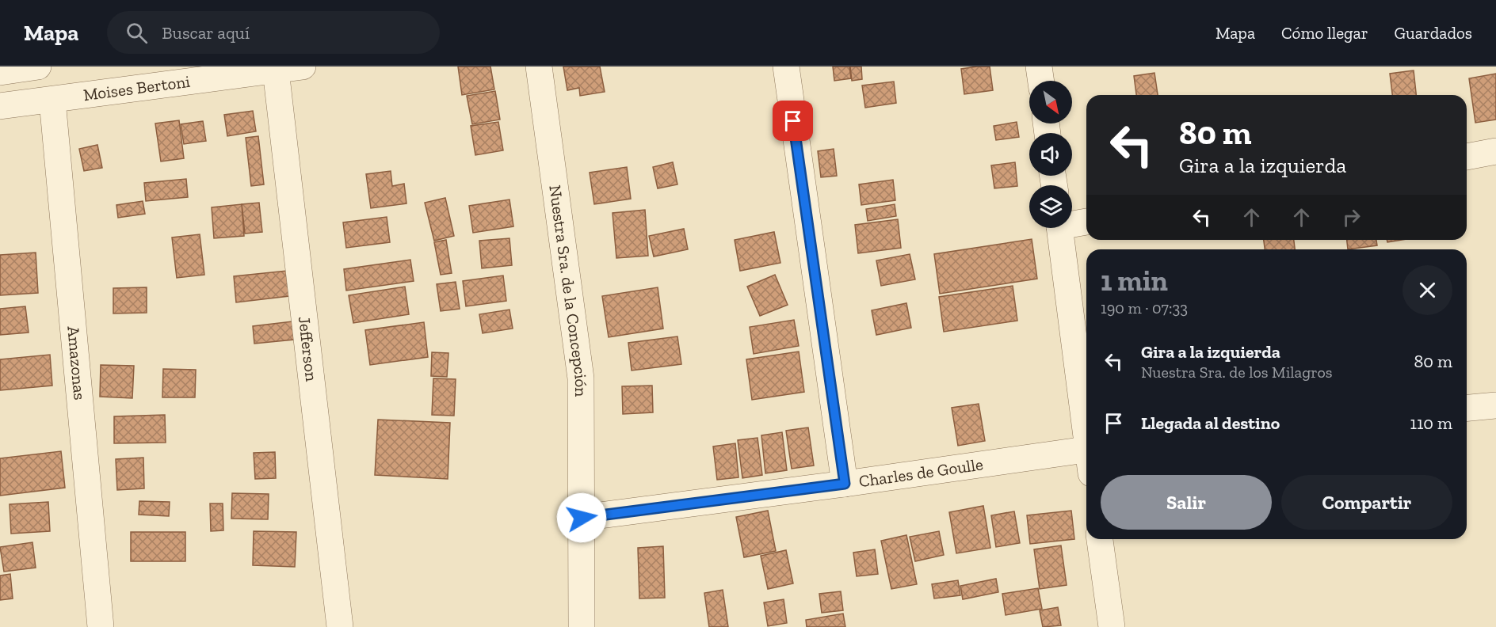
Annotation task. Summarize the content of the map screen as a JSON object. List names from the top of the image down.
{
  "streets": {
    "street": [
      "Moises Bertoni",
      "Nuestra Sra. de la Concepción",
      "Jefferson",
      "Amazonas",
      "Charles de Goulle"
    ]
  },
  "crossings": [
    ["Moises Bertoni", "Jefferson"],
    ["Moises Bertoni", "Amazonas"],
    ["Nuestra Sra. de la Concepción", "Charles de Goulle"]
  ],
  "north": "bottom right",
  "page": {
    "header": "Mapa",
    "search": "Buscar aquí",
    "nav": ["Mapa", "Cómo llegar", "Guardados"],
    "turn": ["80 m", "Gira a la izquierda"],
    "heading": ["1 min", "190 m · 07:33"],
    "list": [
      {
        "name": "Gira a la izquierda",
        "note": "Nuestra Sra. de los Milagros",
        "value": "80 m"
      },
      {
        "name": "Llegada al destino",
        "value": "110 m"
      }
    ],
    "buttons": ["Salir", "Compartir"]
  }
}
